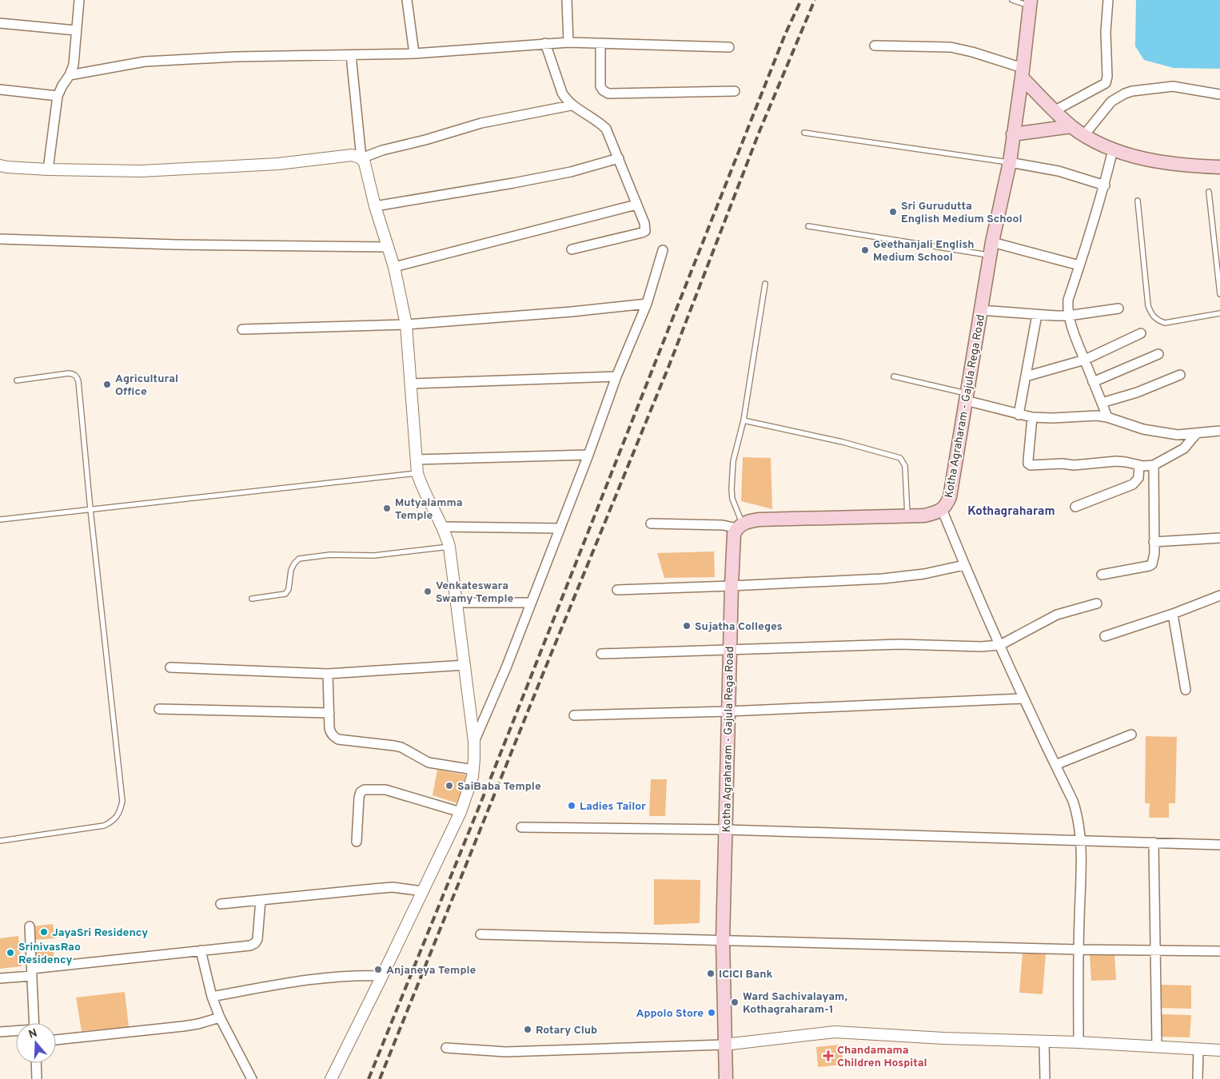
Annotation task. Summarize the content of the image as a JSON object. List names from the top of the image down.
{
  "streets": {
    "main road": ["Kotha Agraharam - Gajula Rega Road"]
  },
  "districts": ["Kothagraharam"],
  "places": {
    "other": [
      "Sri Gurudutta English Medium School",
      "Geethanjali English Medium School",
      "Agricultural Office",
      "Mutyalamma Temple",
      "Venkateswara Swamy Temple",
      "Sujatha Colleges",
      "SaiBaba Temple",
      "Ladies Tailor",
      "JayaSri Residency",
      "SrinivasRao Residency",
      "Anjaneya Temple",
      "ICICI Bank",
      "Ward Sachivalayam, Kothagraharam-1",
      "Appolo Store",
      "Rotary Club"
    ],
    "health": ["Chandamama Children Hospital"]
  },
  "north": "top"
}
